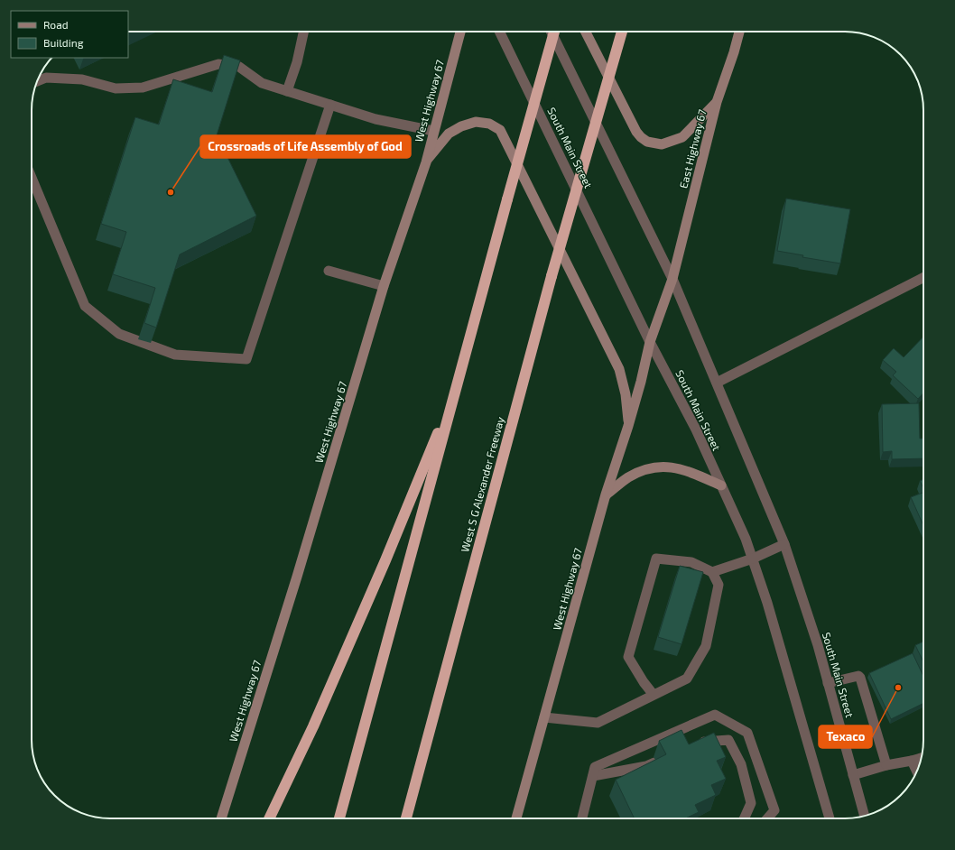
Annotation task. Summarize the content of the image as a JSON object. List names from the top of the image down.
{
  "streets": {
    "highway": ["West S G Alexander Freeway"],
    "main road": ["West Highway 67", "East Highway 67"],
    "street": ["South Main Street"]
  },
  "crossings": [
    ["West Highway 67", "South Main Street"],
    ["West Highway 67", "East Highway 67"],
    ["South Main Street", "East Highway 67"]
  ],
  "places": ["Crossroads of Life Assembly of God", "Texaco"],
  "legend": ["Road", "Building"]
}
